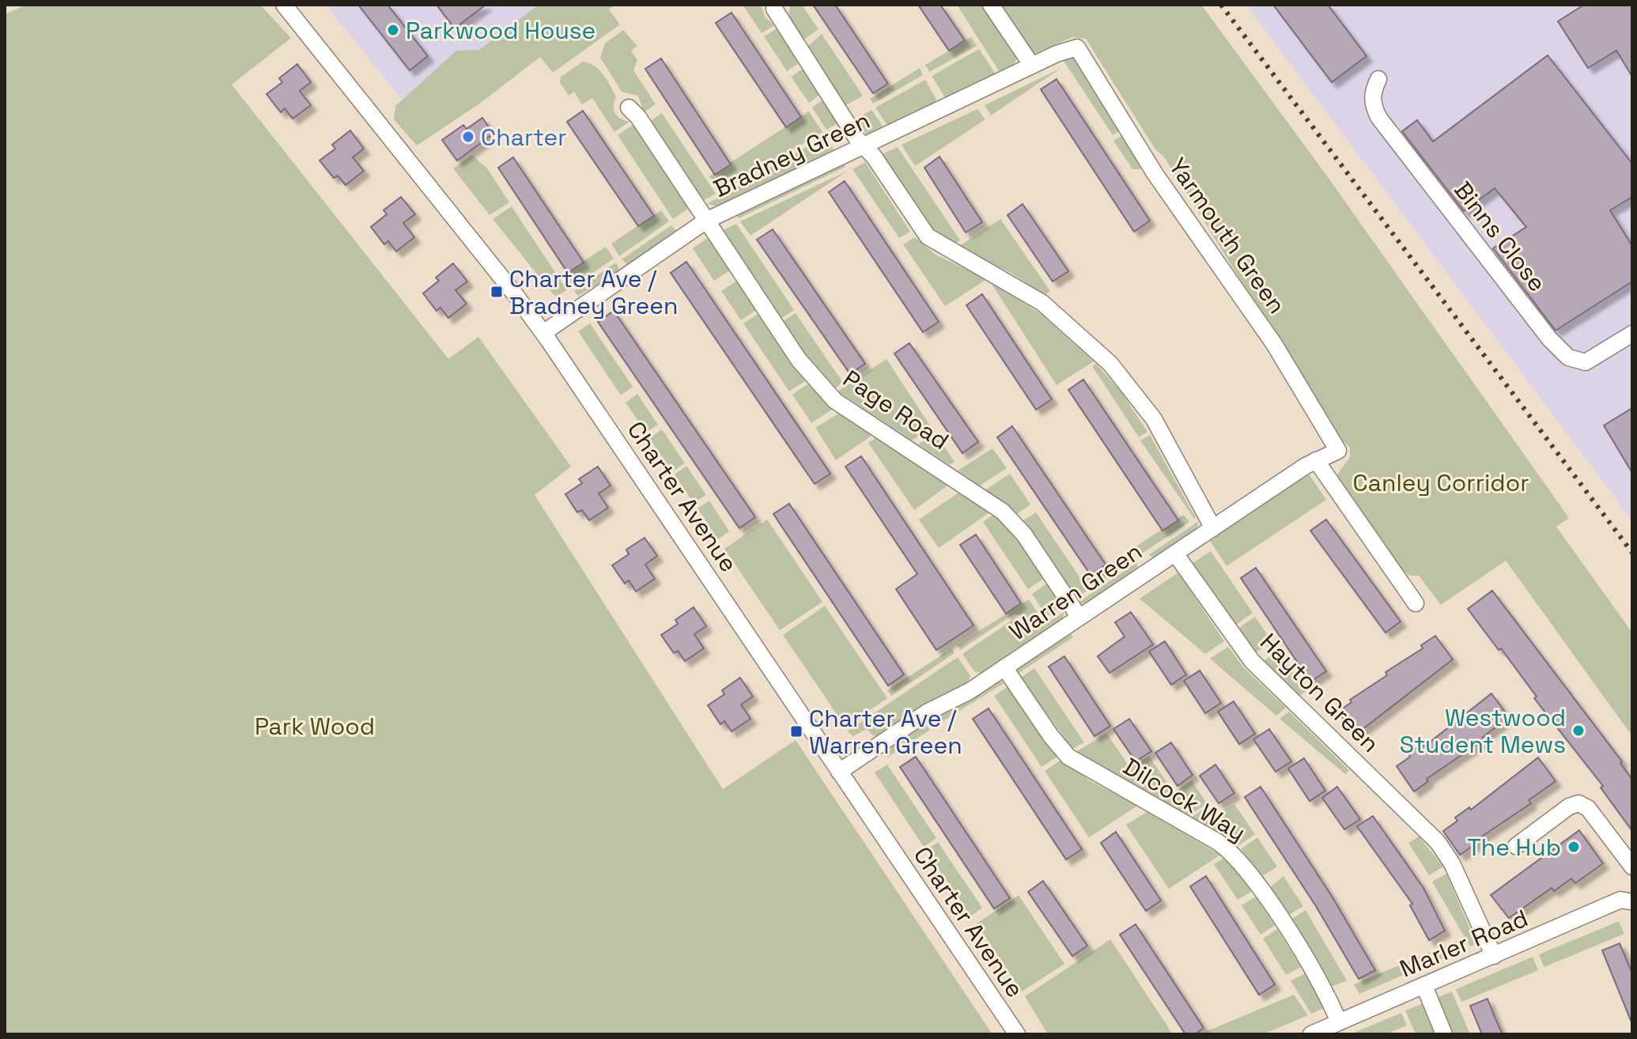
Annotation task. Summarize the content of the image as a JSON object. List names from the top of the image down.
{
  "streets": {
    "street": [
      "Bradney Green",
      "Yarmouth Green",
      "Binns Close",
      "Page Road",
      "Charter Avenue",
      "Warren Green",
      "Hayton Green",
      "Dilcock Way",
      "Marler Road"
    ]
  },
  "crossings": [
    ["Bradney Green", "Yarmouth Green"],
    ["Bradney Green", "Page Road"],
    ["Bradney Green", "Charter Avenue"],
    ["Yarmouth Green", "Warren Green"],
    ["Page Road", "Warren Green"],
    ["Charter Avenue", "Warren Green"],
    ["Warren Green", "Hayton Green"],
    ["Warren Green", "Dilcock Way"],
    ["Hayton Green", "Marler Road"],
    ["Dilcock Way", "Marler Road"]
  ],
  "parks": ["Canley Corridor", "Park Wood"],
  "places": {
    "other": [
      "Parkwood House",
      "Charter",
      "Westwood Student Mews",
      "The Hub"
    ],
    "transit": ["Charter Ave / Bradney Green", "Charter Ave / Warren Green"]
  }
}
